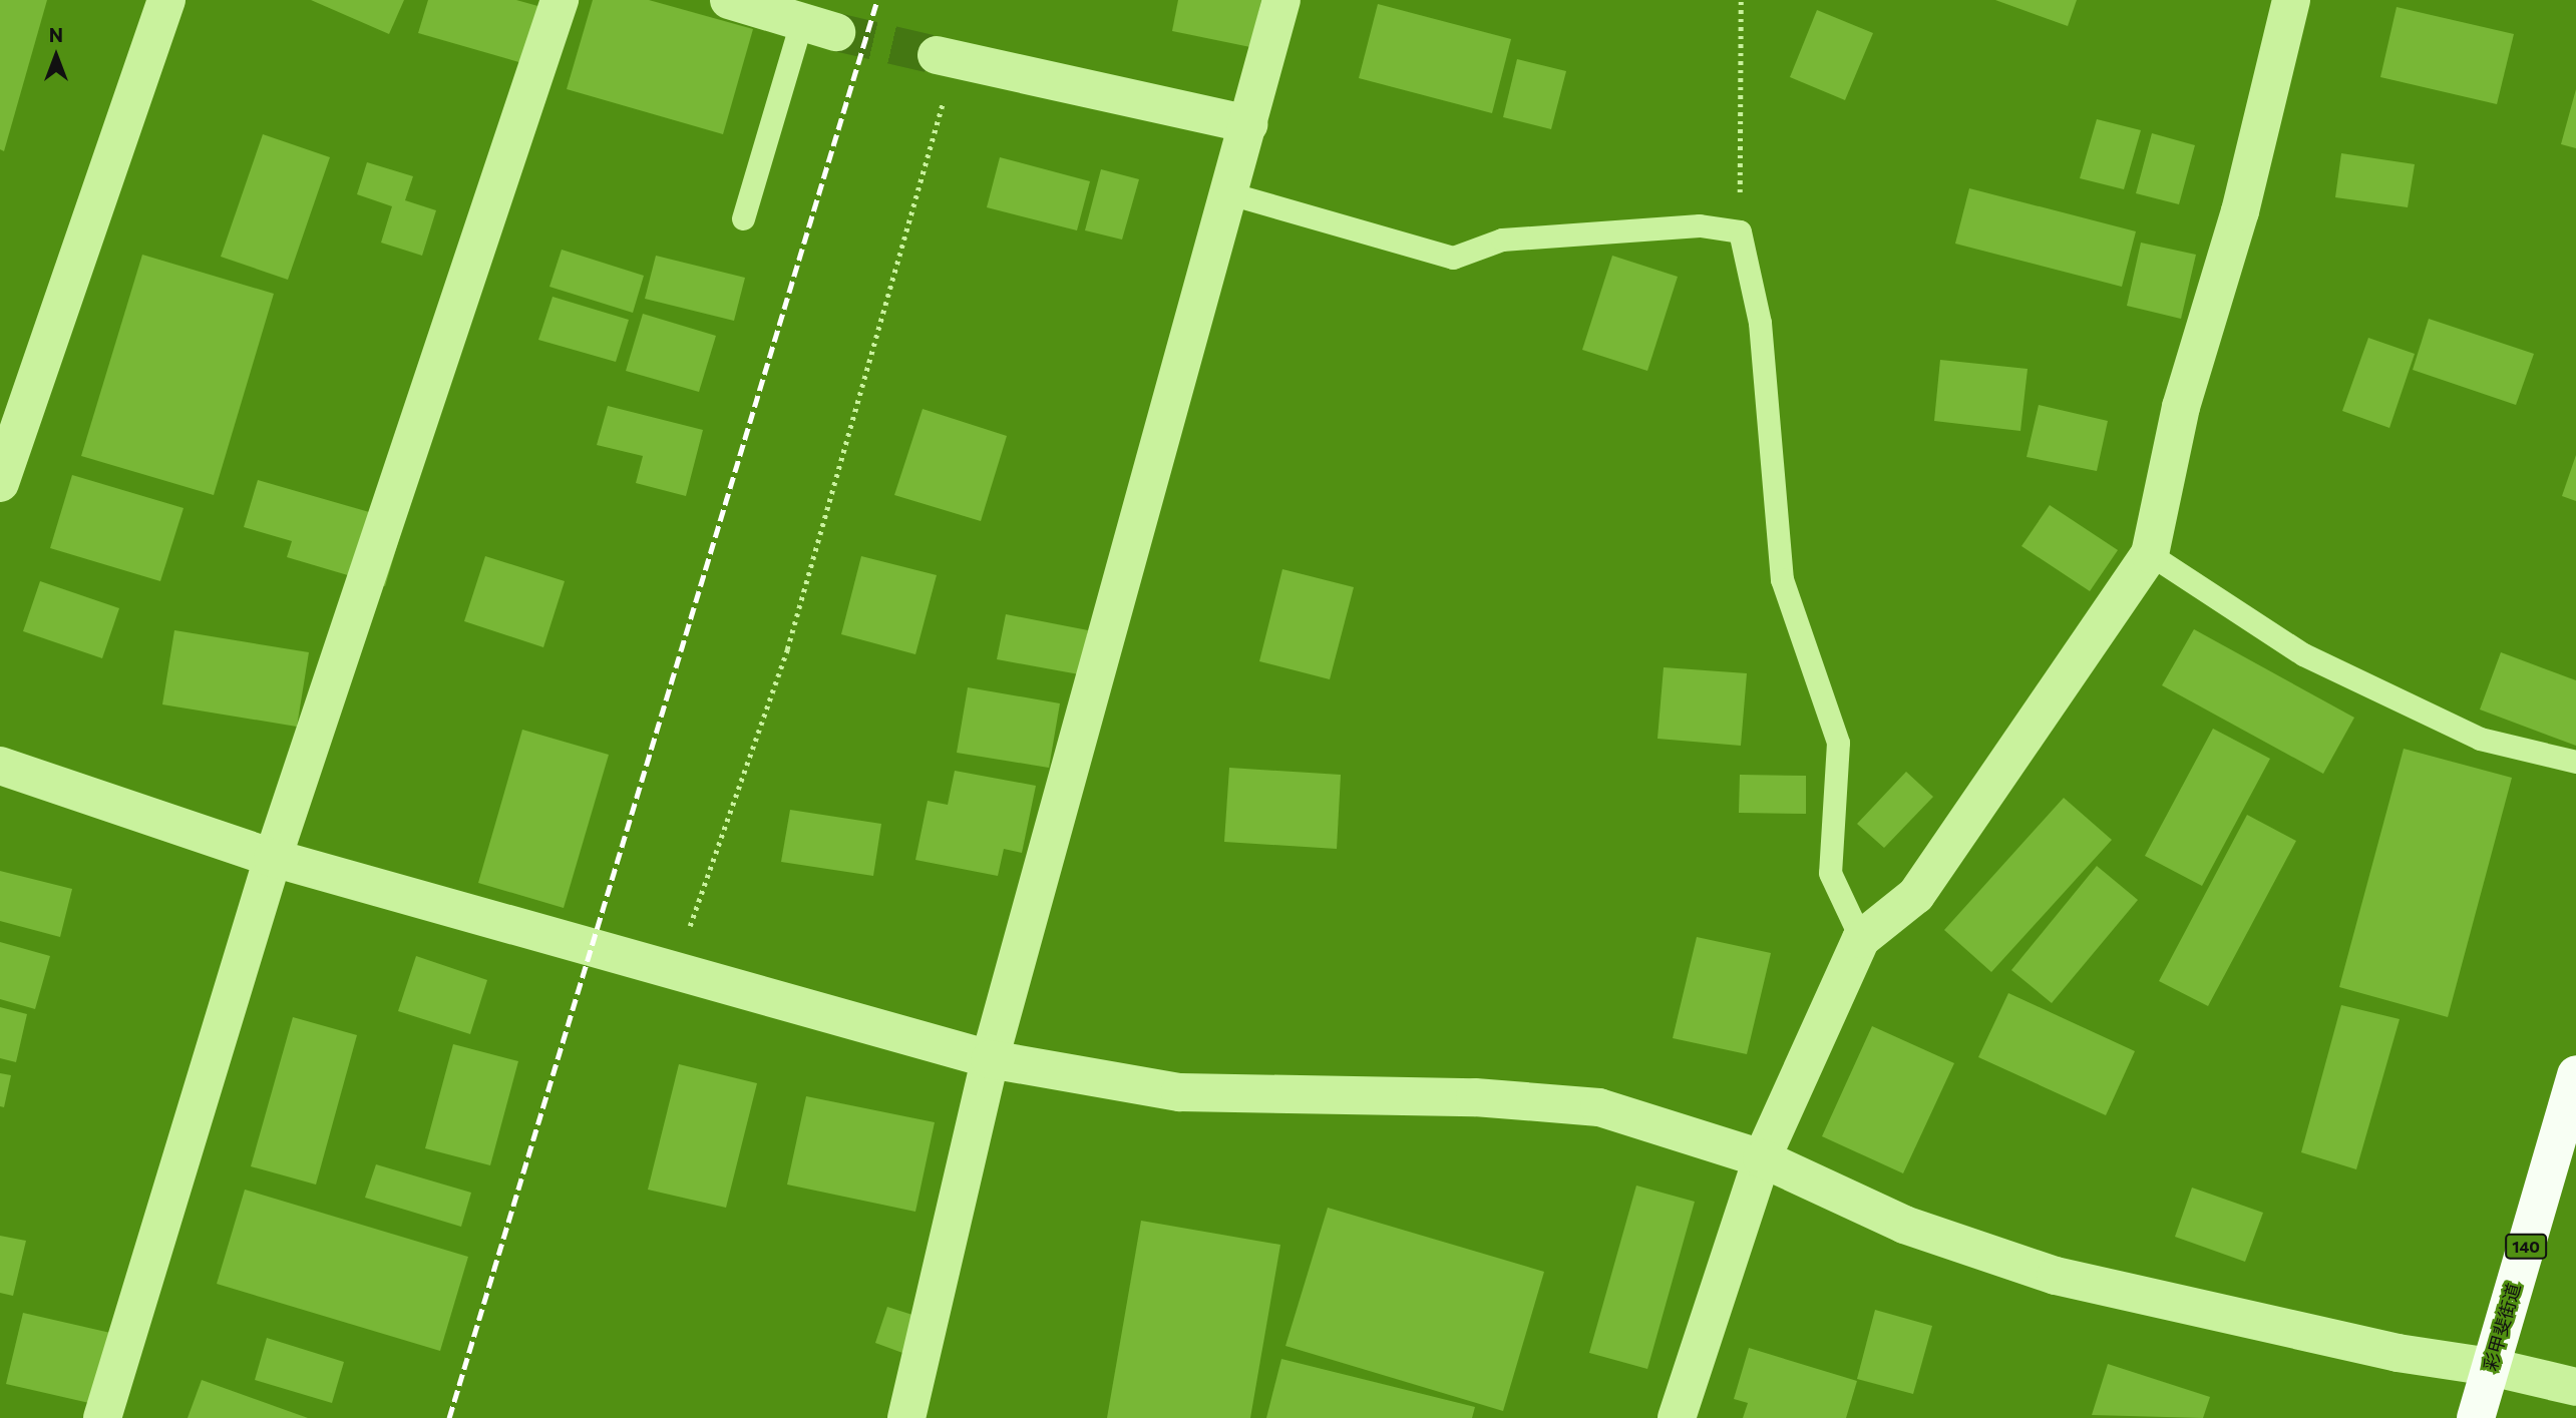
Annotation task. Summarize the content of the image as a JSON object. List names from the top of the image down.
{
  "streets": {
    "highway": ["140", "彩甲斐街道"]
  },
  "north": "top"
}
